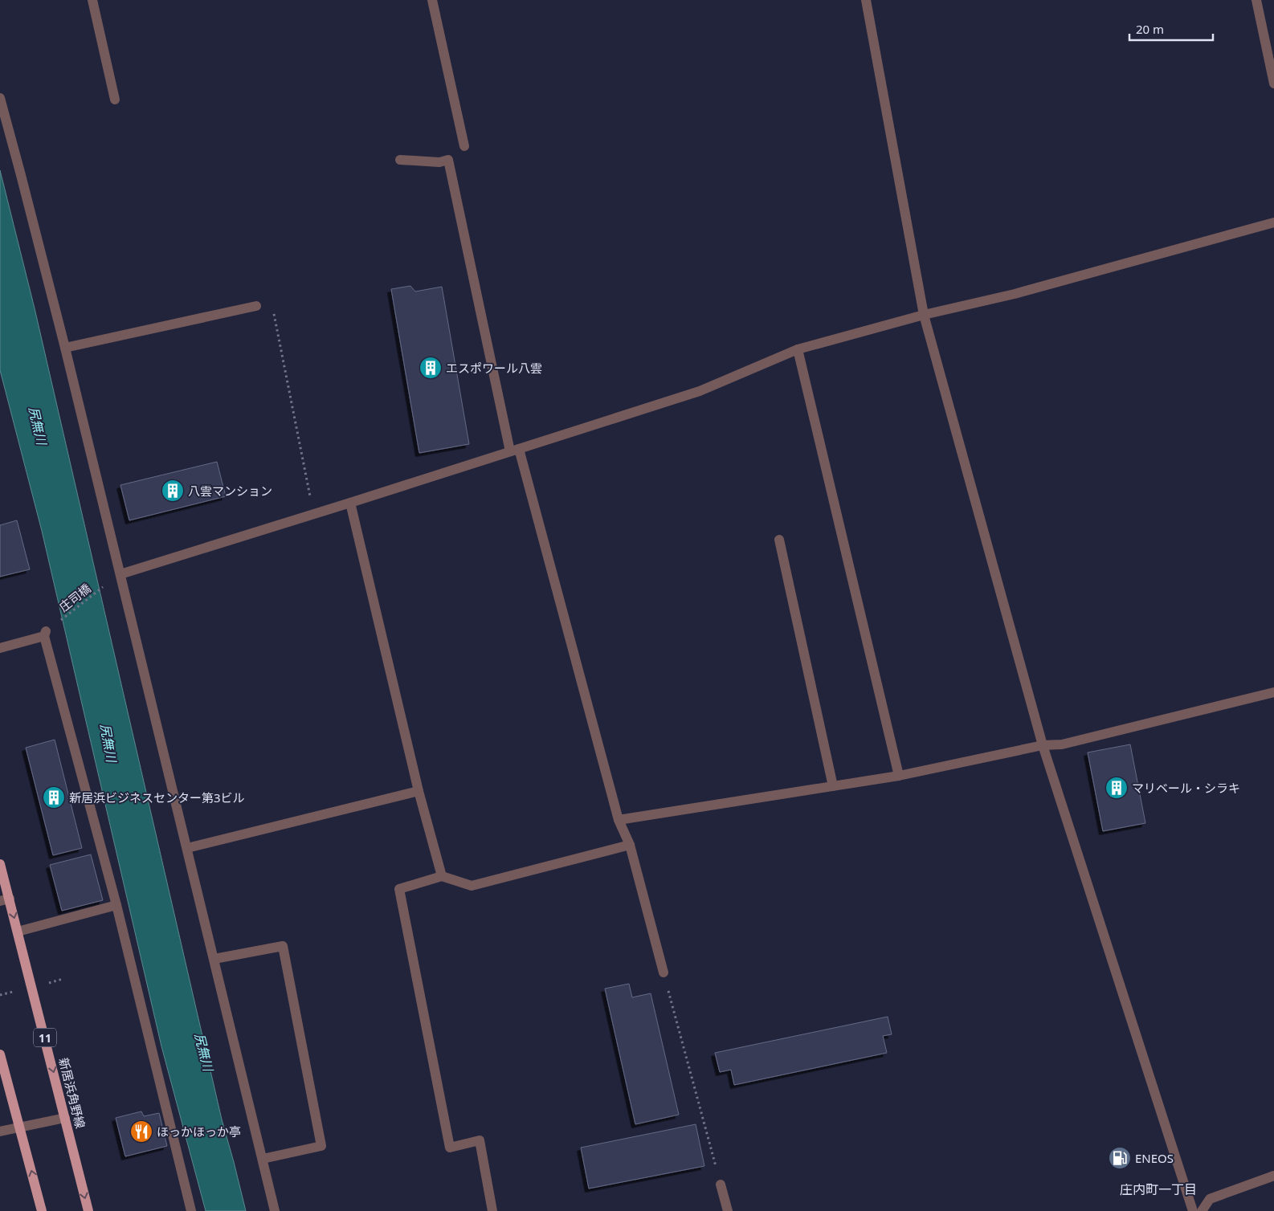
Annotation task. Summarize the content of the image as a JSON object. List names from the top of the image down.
{
  "streets": {
    "main road": ["11", "新居浜角野線"],
    "path": ["庄司橋"]
  },
  "districts": ["庄内町一丁目"],
  "water": ["尻無川"],
  "places": {
    "building": [
      "エスポワール八雲",
      "八雲マンション",
      "マリベール・シラキ",
      "新居浜ビジネスセンター第3ビル"
    ],
    "restaurant": ["ほっかほっか亭"],
    "fuel station": ["ENEOS"]
  },
  "scale_bar": "20 m"
}
